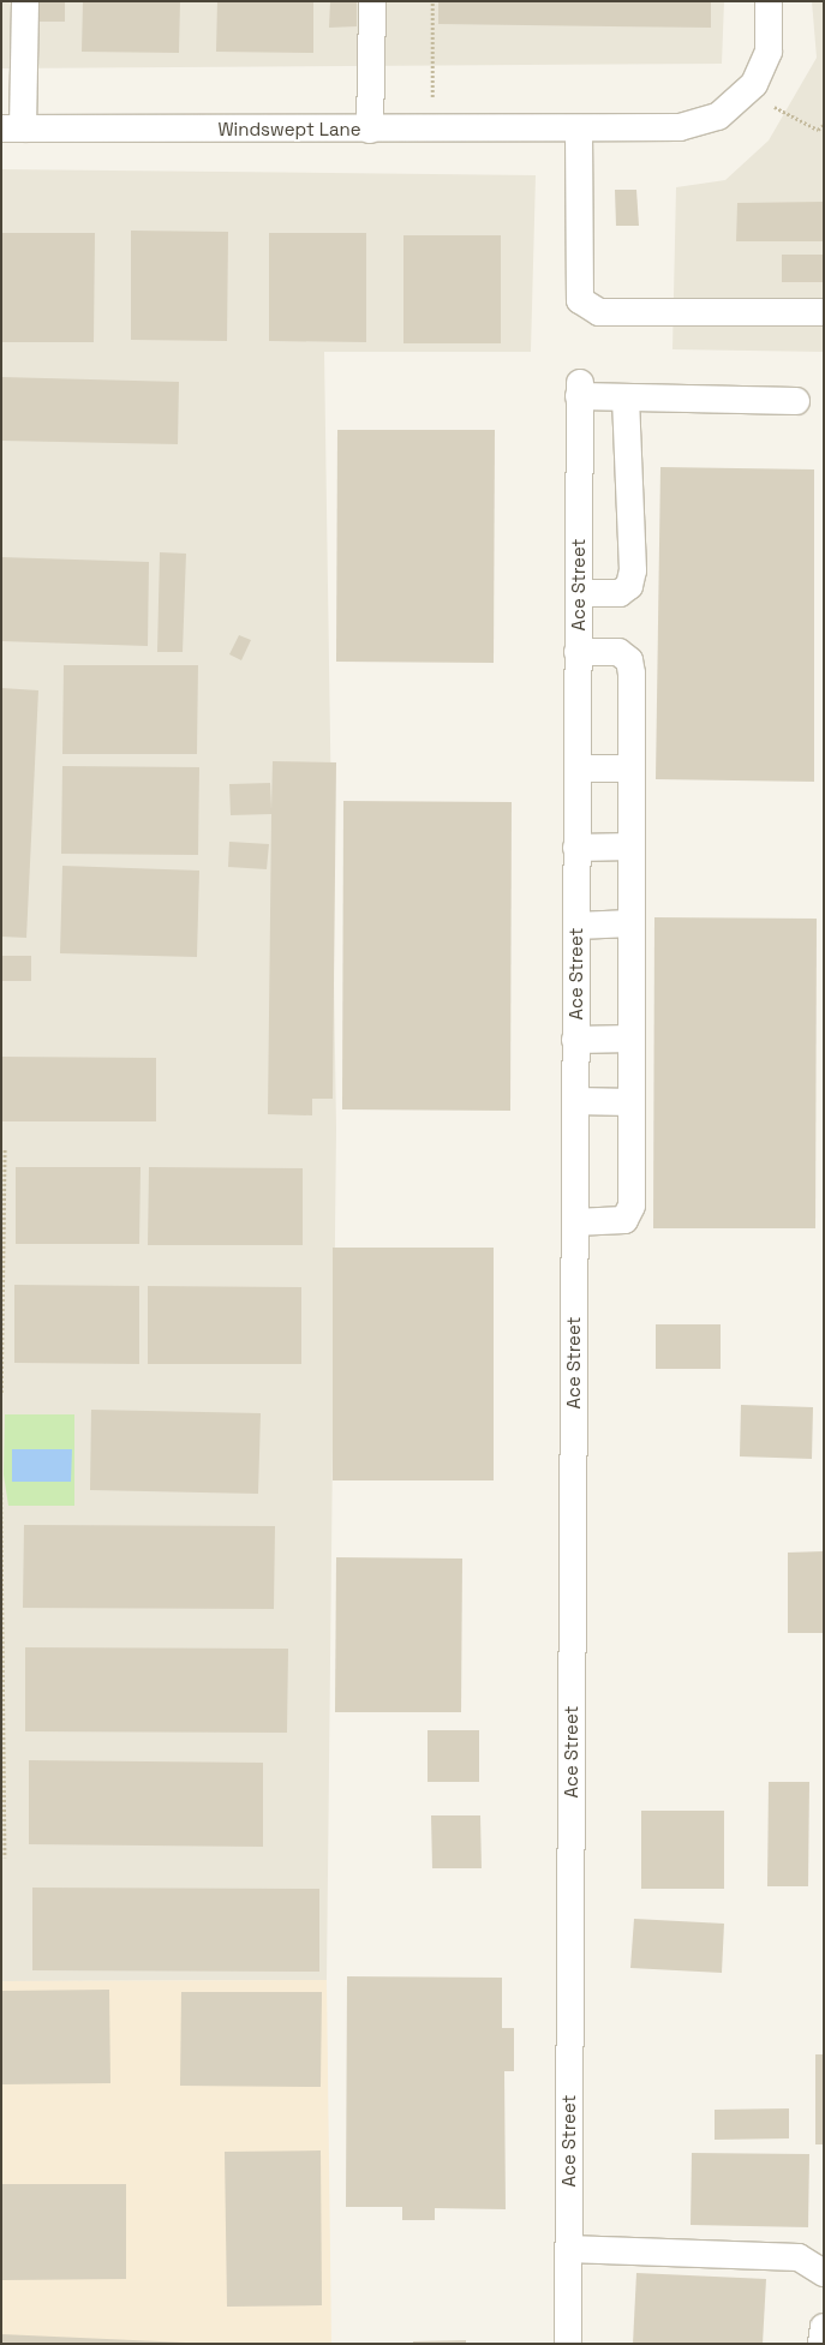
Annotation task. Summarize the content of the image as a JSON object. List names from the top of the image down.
{
  "streets": {
    "street": ["Windswept Lane", "Ace Street"]
  }
}
